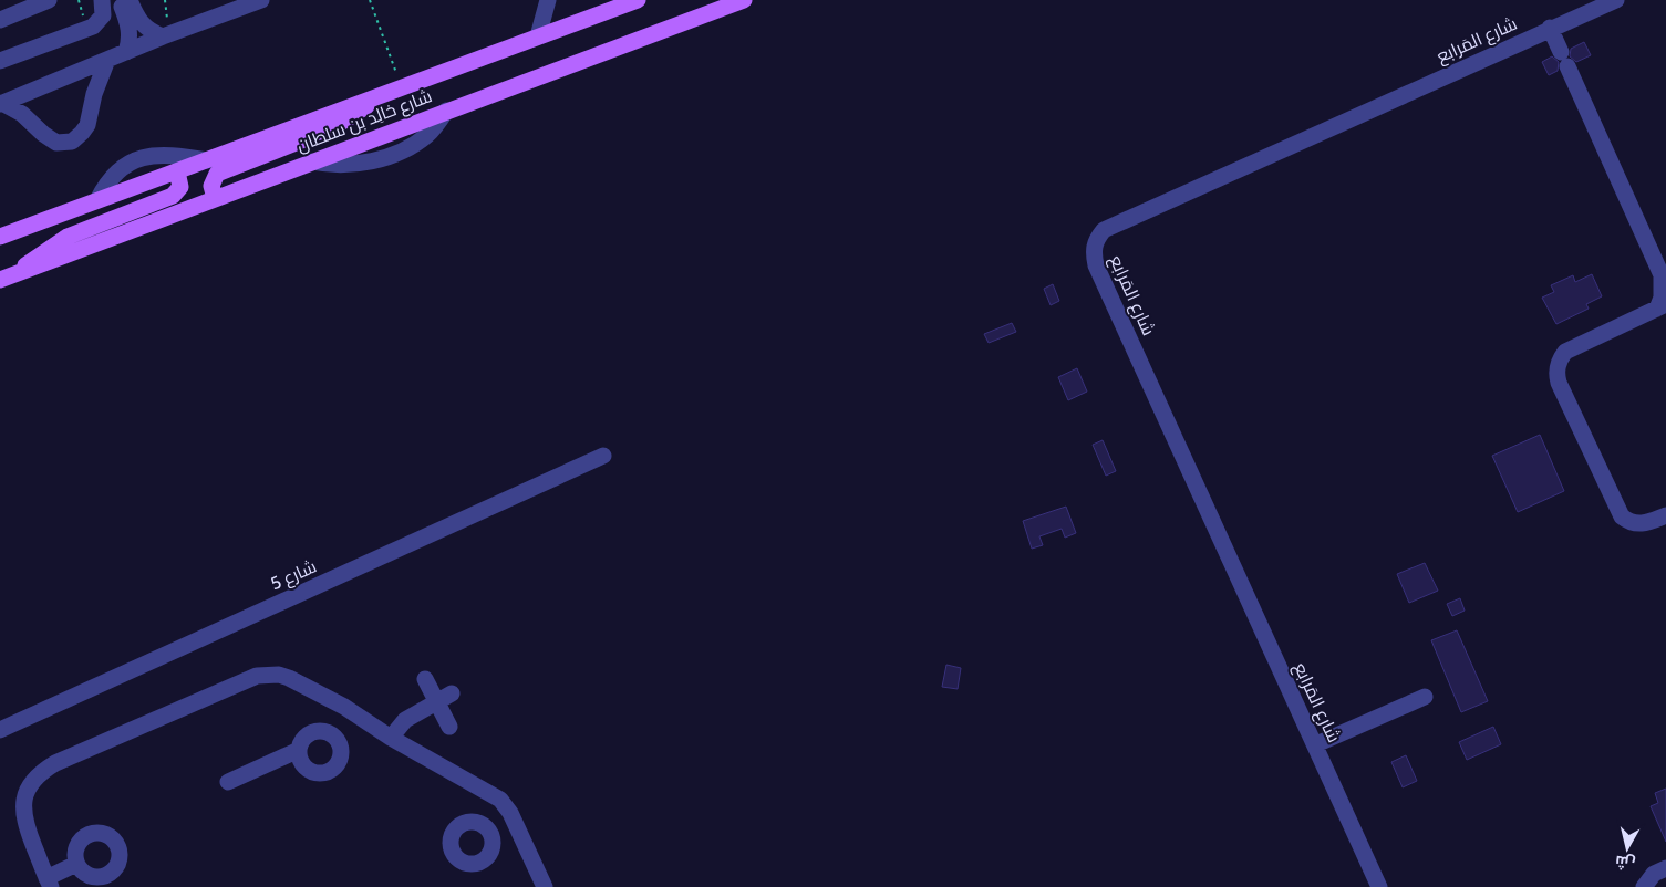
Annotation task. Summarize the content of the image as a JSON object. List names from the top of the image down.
{
  "streets": {
    "main road": ["شارع خالِد بن سلطان"],
    "street": ["شارع المَرابع", "شارع 5"]
  },
  "north": "bottom"
}
